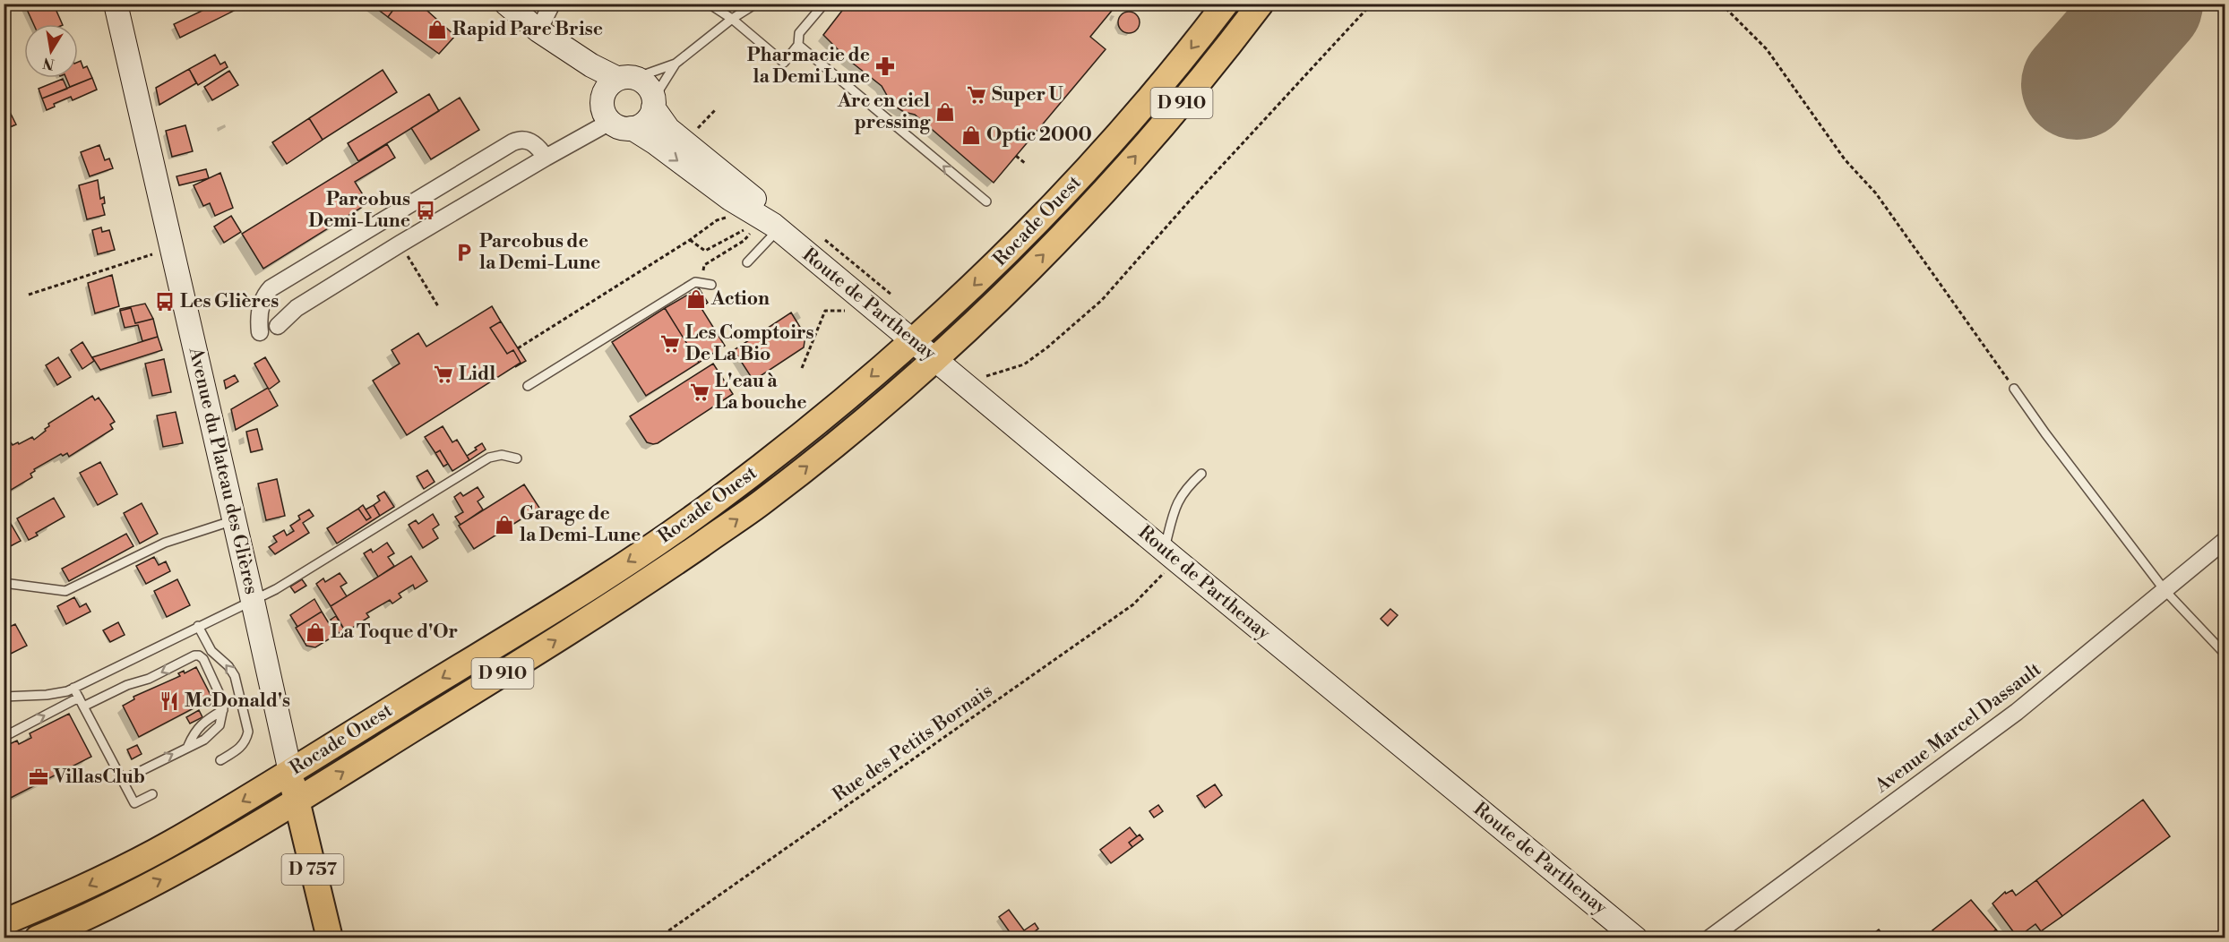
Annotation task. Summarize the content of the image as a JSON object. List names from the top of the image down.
{
  "streets": {
    "main road": [
      "D 910",
      "Rocade Ouest",
      "Route de Parthenay",
      "Avenue du Plateau des Glières",
      "D 757"
    ],
    "street": ["Avenue Marcel Dassault"],
    "path": ["Rue des Petits Bornais"]
  },
  "crossings": [
    ["D 910", "Rocade Ouest"],
    ["D 910", "Route de Parthenay"],
    ["D 910", "Avenue du Plateau des Glières"],
    ["Rocade Ouest", "Route de Parthenay"],
    ["Rocade Ouest", "Avenue du Plateau des Glières"],
    ["Route de Parthenay", "Rue des Petits Bornais"]
  ],
  "places": {
    "shop": [
      "Rapid Pare Brise",
      "Arc en ciel pressing",
      "Optic 2000",
      "Action",
      "Garage de la Demi-Lune",
      "La Toque d'Or"
    ],
    "pharmacy": ["Pharmacie de la Demi Lune"],
    "supermarket": [
      "Super U",
      "Les Comptoirs De La Bio",
      "Lidl",
      "L'eau à La bouche"
    ],
    "bus stop": ["Parcobus Demi-Lune", "Les Glières"],
    "parking": ["Parcobus de la Demi-Lune"],
    "restaurant": ["McDonald's"],
    "office": ["VillasClub"]
  },
  "north": "bottom"
}
